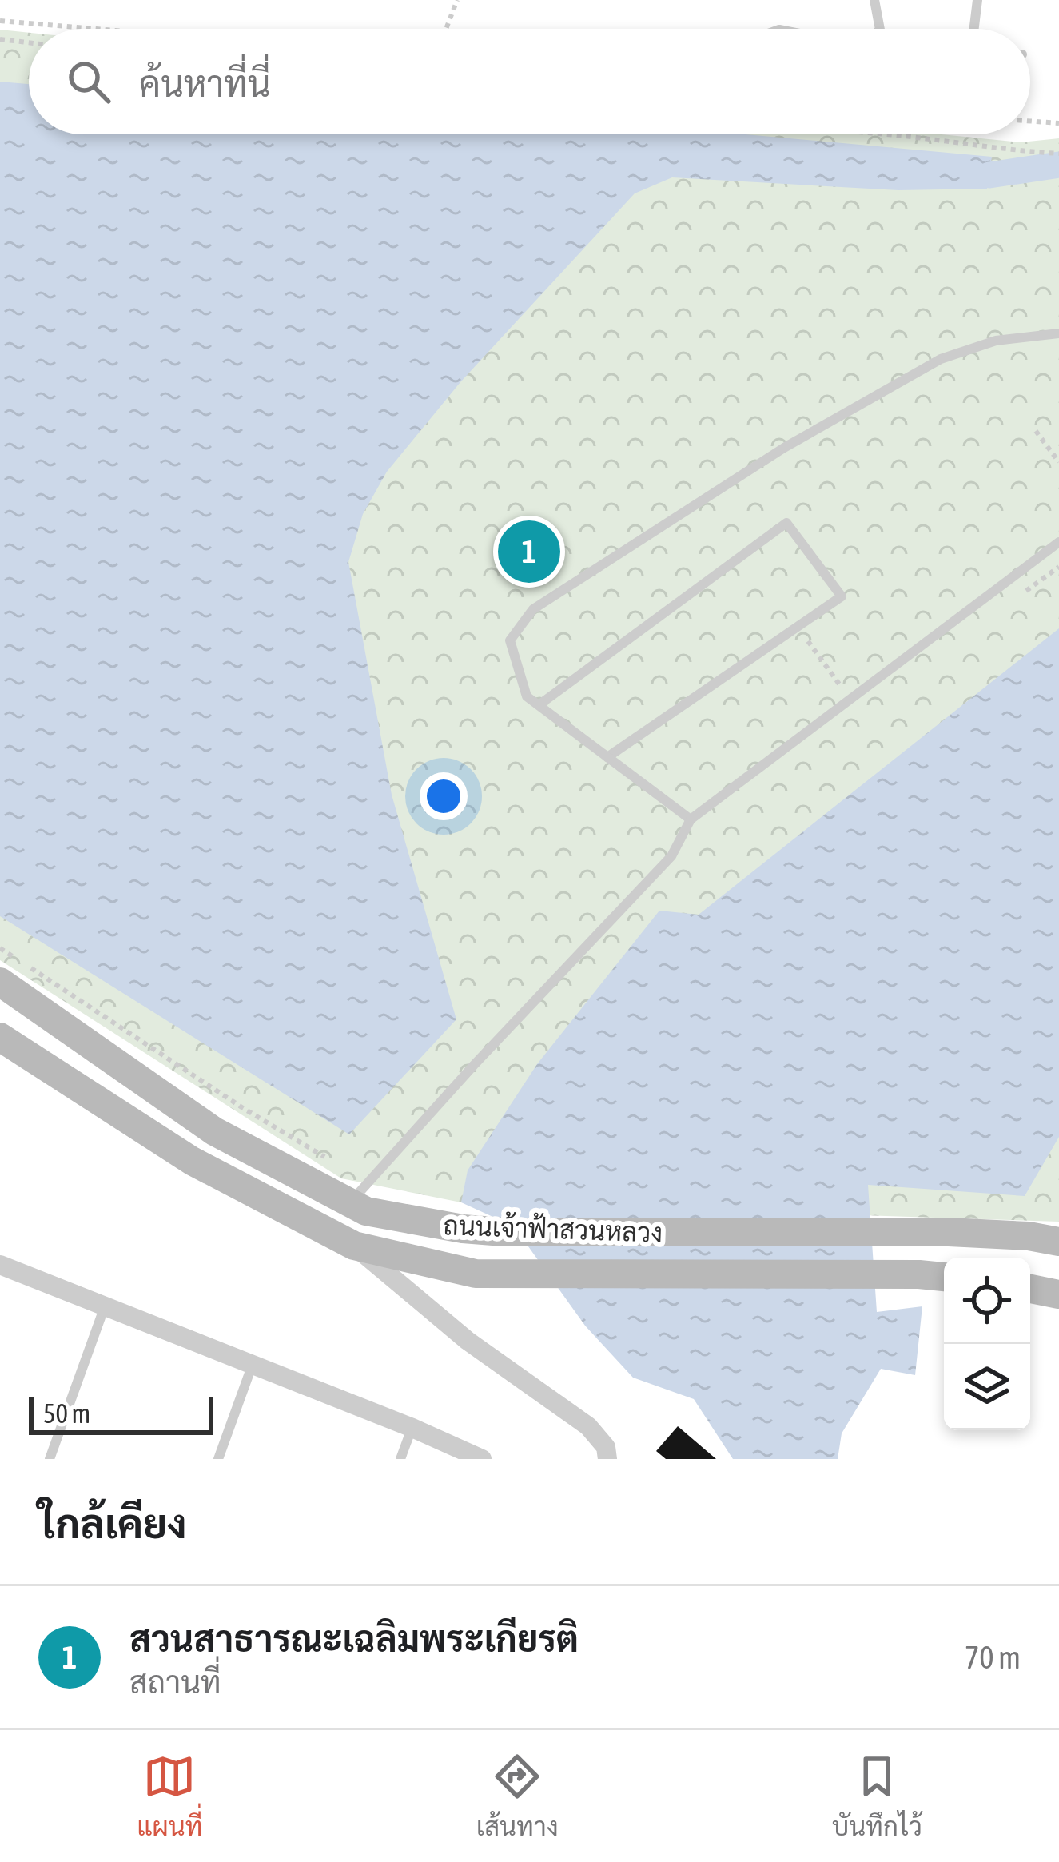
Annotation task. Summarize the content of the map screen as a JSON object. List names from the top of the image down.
{
  "streets": {
    "main road": ["ถนนเจ้าฟ้าสวนหลวง"]
  },
  "scale_bar": "50 m",
  "page": {
    "search": "ค้นหาที่นี่",
    "pins": "1",
    "scale": "50 m",
    "heading": "ใกล้เคียง",
    "list": [
      {
        "mark": "1",
        "name": "สวนสาธารณะเฉลิมพระเกียรติ",
        "note": "สถานที่",
        "value": "70 m"
      }
    ],
    "nav": ["แผนที่", "เส้นทาง", "บันทึกไว้"]
  }
}
